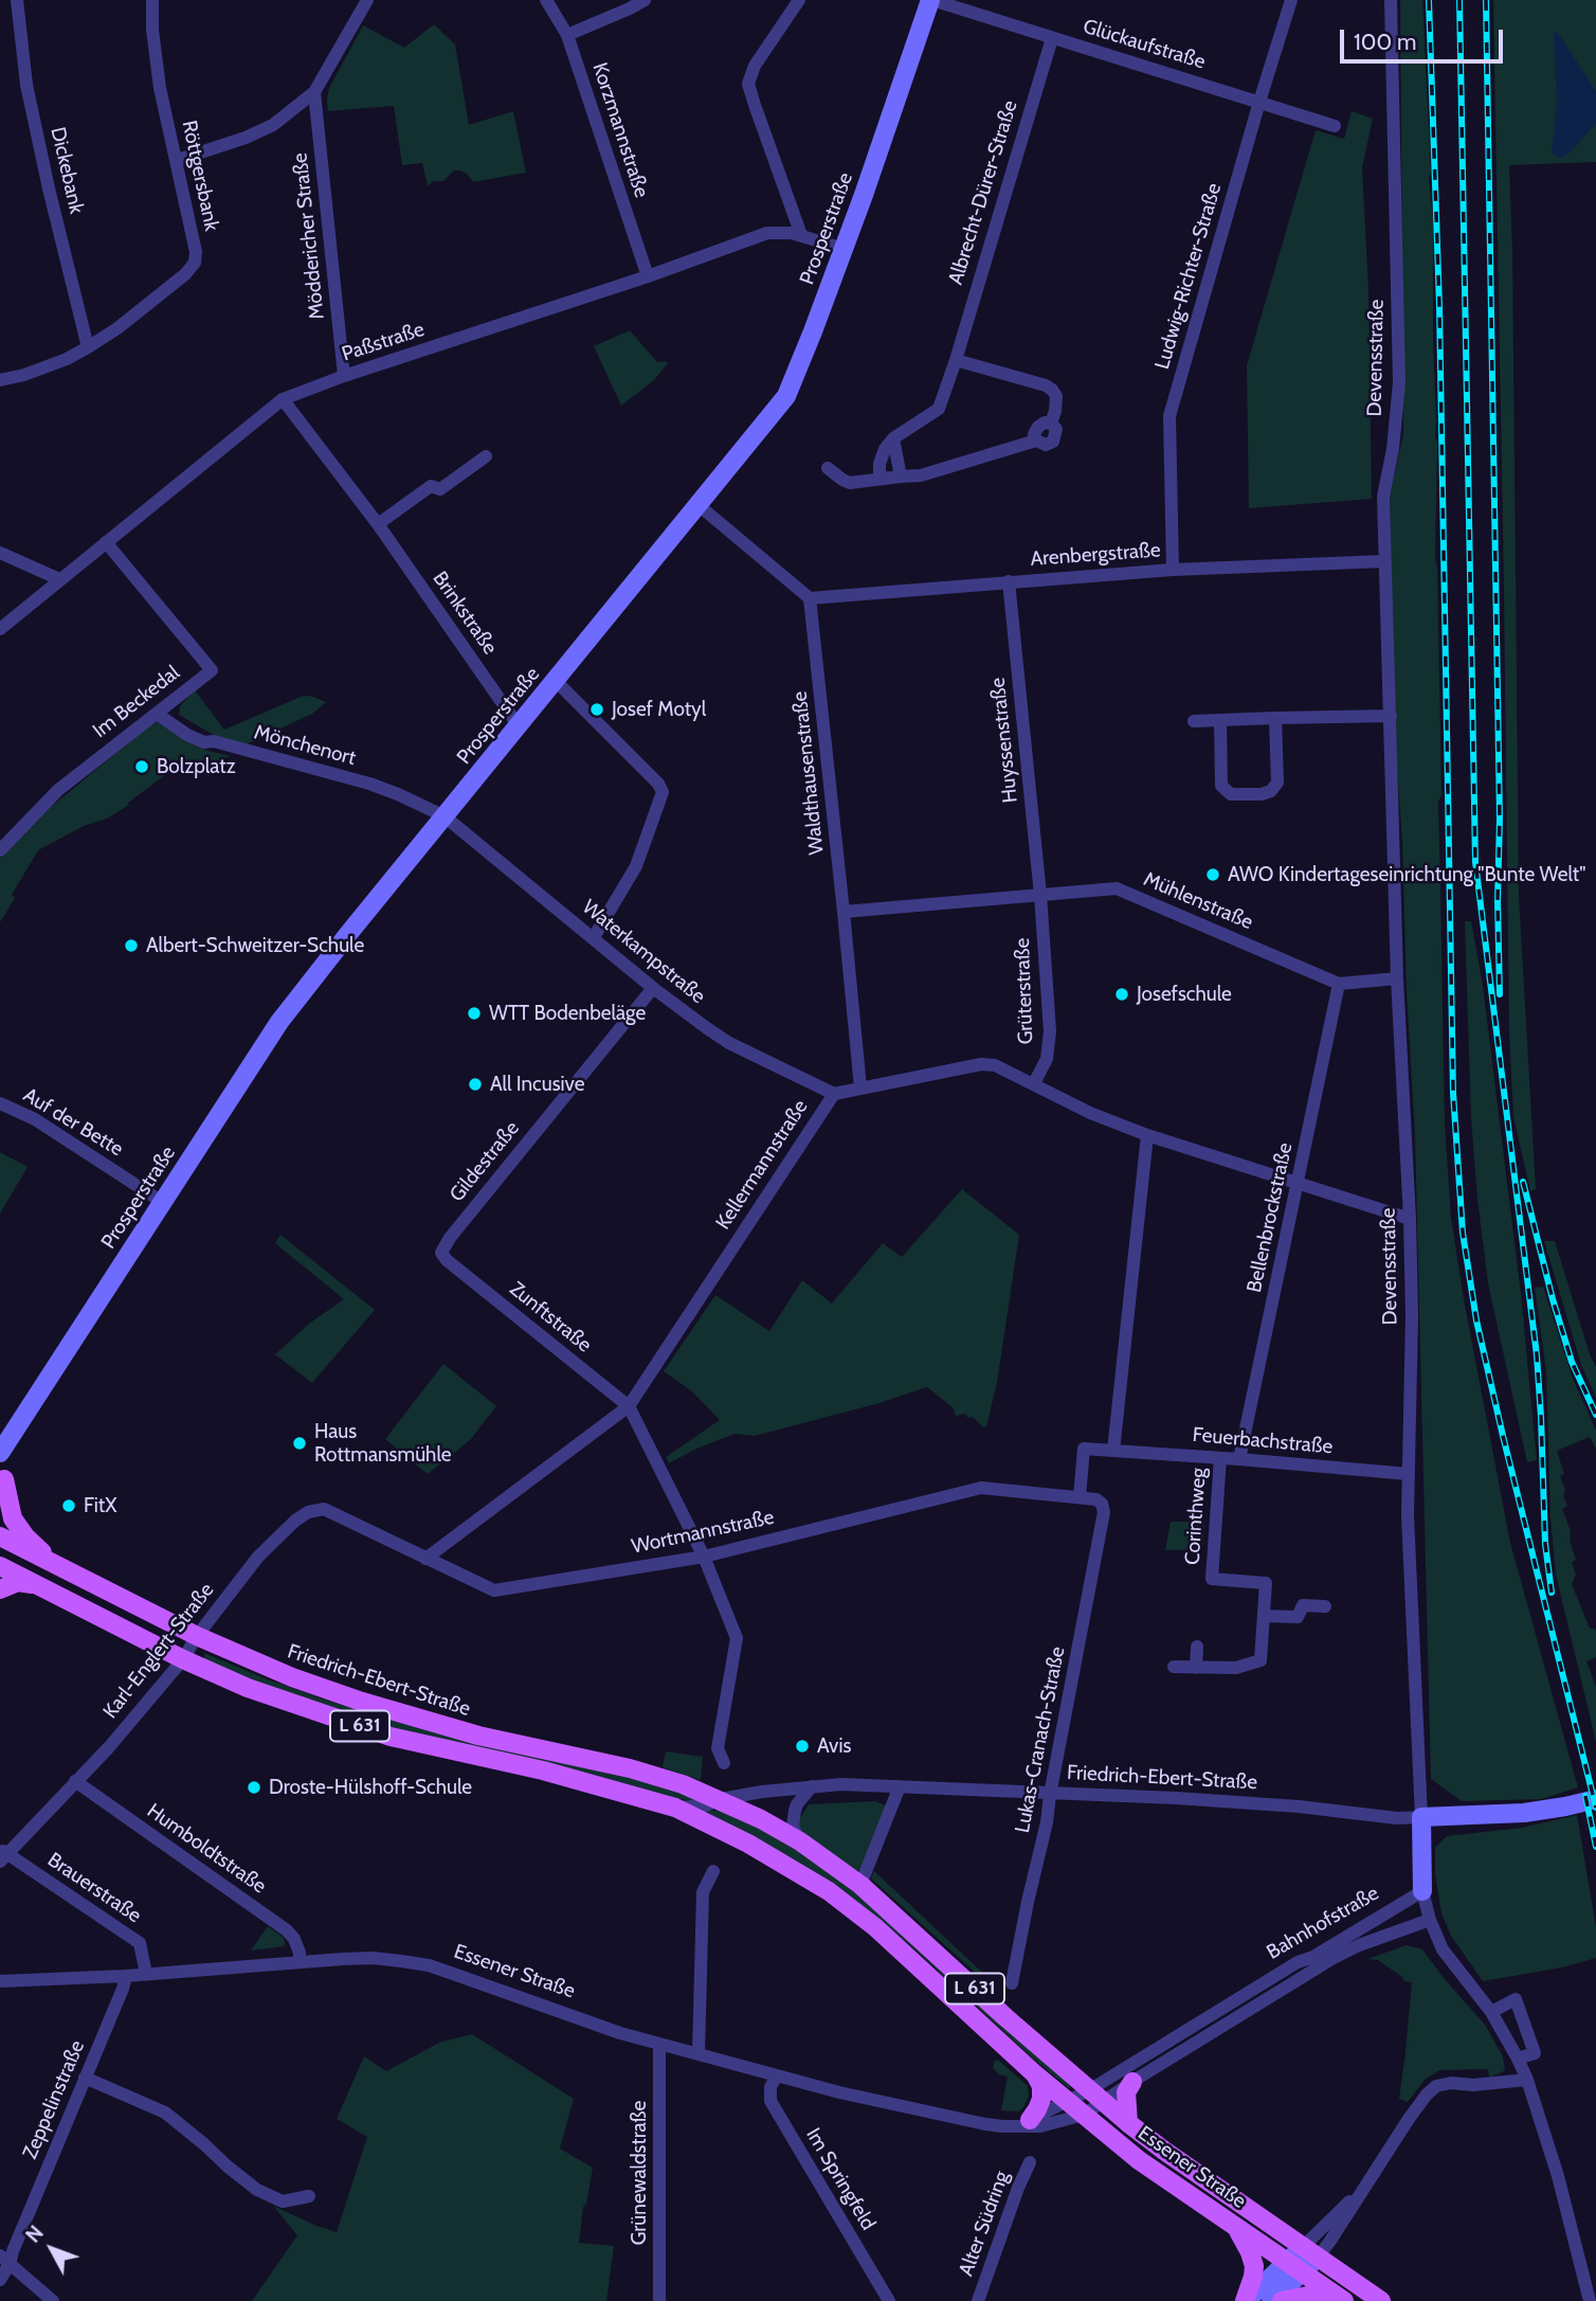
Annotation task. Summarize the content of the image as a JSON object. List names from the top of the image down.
{
  "streets": {
    "main road": [
      "Prosperstraße",
      "Friedrich-Ebert-Straße",
      "L 631",
      "Essener Straße"
    ],
    "street": [
      "Glückaufstraße",
      "Korzmannstraße",
      "Dickebank",
      "Röttgersbank",
      "Albrecht-Dürer-Straße",
      "Möddericher Straße",
      "Ludwig-Richter-Straße",
      "Paßstraße",
      "Devensstraße",
      "Arenbergstraße",
      "Brinkstraße",
      "Im Beckedal",
      "Huyssenstraße",
      "Mönchenort",
      "Waldthausenstraße",
      "Mühlenstraße",
      "Waterkampstraße",
      "Grüterstraße",
      "Auf der Bette",
      "Gildestraße",
      "Kellermannstraße",
      "Bellenbrockstraße",
      "Zunftstraße",
      "Feuerbachstraße",
      "Corinthweg",
      "Wortmannstraße",
      "Karl-Englert-Straße",
      "Lukas-Cranach-Straße",
      "Humboldtstraße",
      "Brauerstraße",
      "Bahnhofstraße",
      "Zeppelinstraße",
      "Grünewaldstraße",
      "Im Springfeld",
      "Alter Südring"
    ]
  },
  "crossings": [
    ["Glückaufstraße", "Albrecht-Dürer-Straße"],
    ["Glückaufstraße", "Prosperstraße"],
    ["Glückaufstraße", "Ludwig-Richter-Straße"],
    ["Korzmannstraße", "Paßstraße"],
    ["Dickebank", "Röttgersbank"],
    ["Prosperstraße", "Paßstraße"],
    ["Prosperstraße", "Brinkstraße"],
    ["Prosperstraße", "Mönchenort"],
    ["Prosperstraße", "Waterkampstraße"],
    ["Prosperstraße", "Auf der Bette"],
    ["Möddericher Straße", "Paßstraße"],
    ["Ludwig-Richter-Straße", "Arenbergstraße"],
    ["Paßstraße", "Brinkstraße"],
    ["Paßstraße", "Im Beckedal"],
    ["Devensstraße", "Arenbergstraße"],
    ["Devensstraße", "Mühlenstraße"],
    ["Devensstraße", "Kellermannstraße"],
    ["Devensstraße", "Feuerbachstraße"],
    ["Devensstraße", "Friedrich-Ebert-Straße"],
    ["Arenbergstraße", "Huyssenstraße"],
    ["Arenbergstraße", "Waldthausenstraße"],
    ["Im Beckedal", "Mönchenort"],
    ["Huyssenstraße", "Mühlenstraße"],
    ["Huyssenstraße", "Grüterstraße"],
    ["Mönchenort", "Waterkampstraße"],
    ["Waldthausenstraße", "Mühlenstraße"],
    ["Waldthausenstraße", "Kellermannstraße"],
    ["Mühlenstraße", "Grüterstraße"],
    ["Mühlenstraße", "Bellenbrockstraße"],
    ["Waterkampstraße", "Gildestraße"],
    ["Waterkampstraße", "Kellermannstraße"],
    ["Grüterstraße", "Kellermannstraße"],
    ["Gildestraße", "Zunftstraße"],
    ["Kellermannstraße", "Bellenbrockstraße"],
    ["Kellermannstraße", "Zunftstraße"],
    ["Kellermannstraße", "Wortmannstraße"],
    ["Bellenbrockstraße", "Feuerbachstraße"],
    ["Feuerbachstraße", "Corinthweg"],
    ["Wortmannstraße", "Karl-Englert-Straße"],
    ["Wortmannstraße", "Lukas-Cranach-Straße"],
    ["Karl-Englert-Straße", "Friedrich-Ebert-Straße"],
    ["Karl-Englert-Straße", "Humboldtstraße"],
    ["Karl-Englert-Straße", "Brauerstraße"],
    ["Friedrich-Ebert-Straße", "L 631"],
    ["Friedrich-Ebert-Straße", "Lukas-Cranach-Straße"],
    ["L 631", "Bahnhofstraße"],
    ["L 631", "Essener Straße"],
    ["Humboldtstraße", "Essener Straße"],
    ["Brauerstraße", "Essener Straße"],
    ["Bahnhofstraße", "Essener Straße"],
    ["Essener Straße", "Zeppelinstraße"],
    ["Essener Straße", "Grünewaldstraße"],
    ["Essener Straße", "Im Springfeld"]
  ],
  "places": [
    "Josef Motyl",
    "Bolzplatz",
    "AWO Kindertageseinrichtung \"Bunte Welt\"",
    "Albert-Schweitzer-Schule",
    "Josefschule",
    "WTT Bodenbeläge",
    "All Incusive",
    "Haus Rottmansmühle",
    "FitX",
    "Avis",
    "Droste-Hülshoff-Schule"
  ],
  "scale_bar": "100 m",
  "north": "top left"
}
